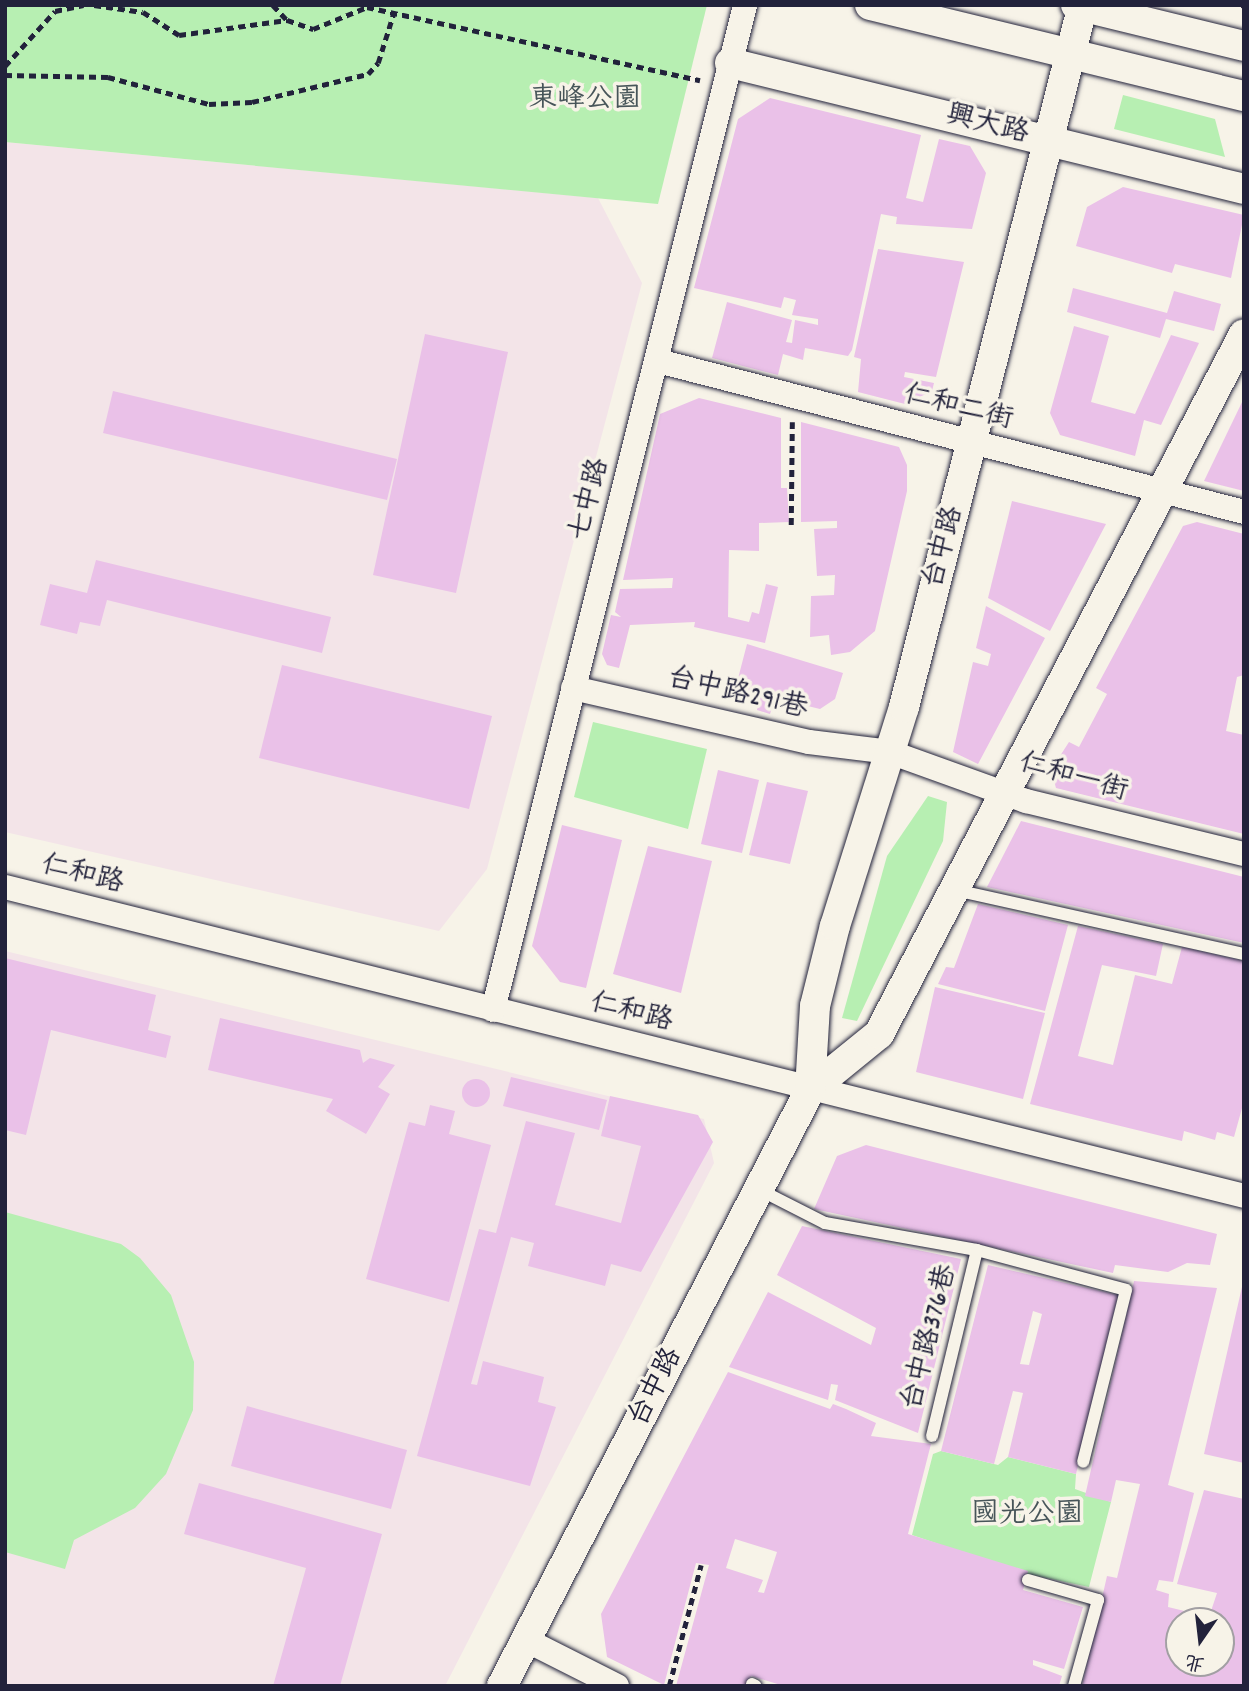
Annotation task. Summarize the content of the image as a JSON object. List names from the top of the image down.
{
  "streets": {
    "street": [
      "興大路",
      "仁和二街",
      "七中路",
      "台中路",
      "台中路291巷",
      "仁和一街",
      "仁和路"
    ],
    "lane": ["台中路376巷"]
  },
  "crossings": [
    ["興大路", "七中路"],
    ["興大路", "台中路"],
    ["仁和二街", "七中路"],
    ["仁和二街", "台中路"],
    ["七中路", "台中路291巷"],
    ["七中路", "仁和路"],
    ["台中路", "台中路291巷"],
    ["台中路", "仁和一街"],
    ["台中路", "仁和路"],
    ["台中路", "台中路376巷"],
    ["台中路291巷", "仁和一街"]
  ],
  "parks": ["東峰公園", "國光公園"],
  "north": "bottom"
}
